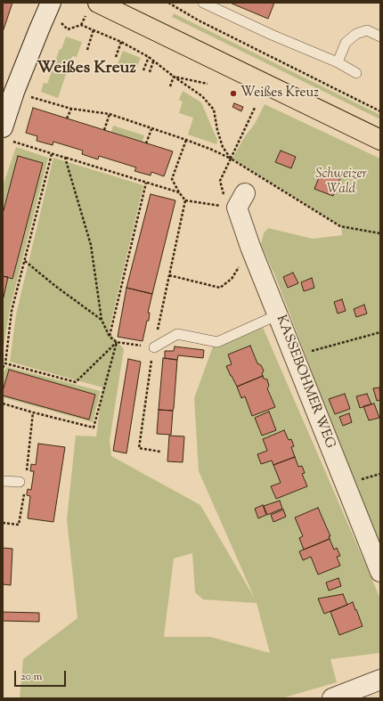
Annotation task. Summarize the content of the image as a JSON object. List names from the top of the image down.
{
  "streets": {
    "street": ["KASSEBOHMER WEG"]
  },
  "districts": ["Weißes Kreuz"],
  "parks": ["Schweizer Wald"],
  "places": ["Weißes Kreuz"],
  "scale_bar": "20 m"
}
